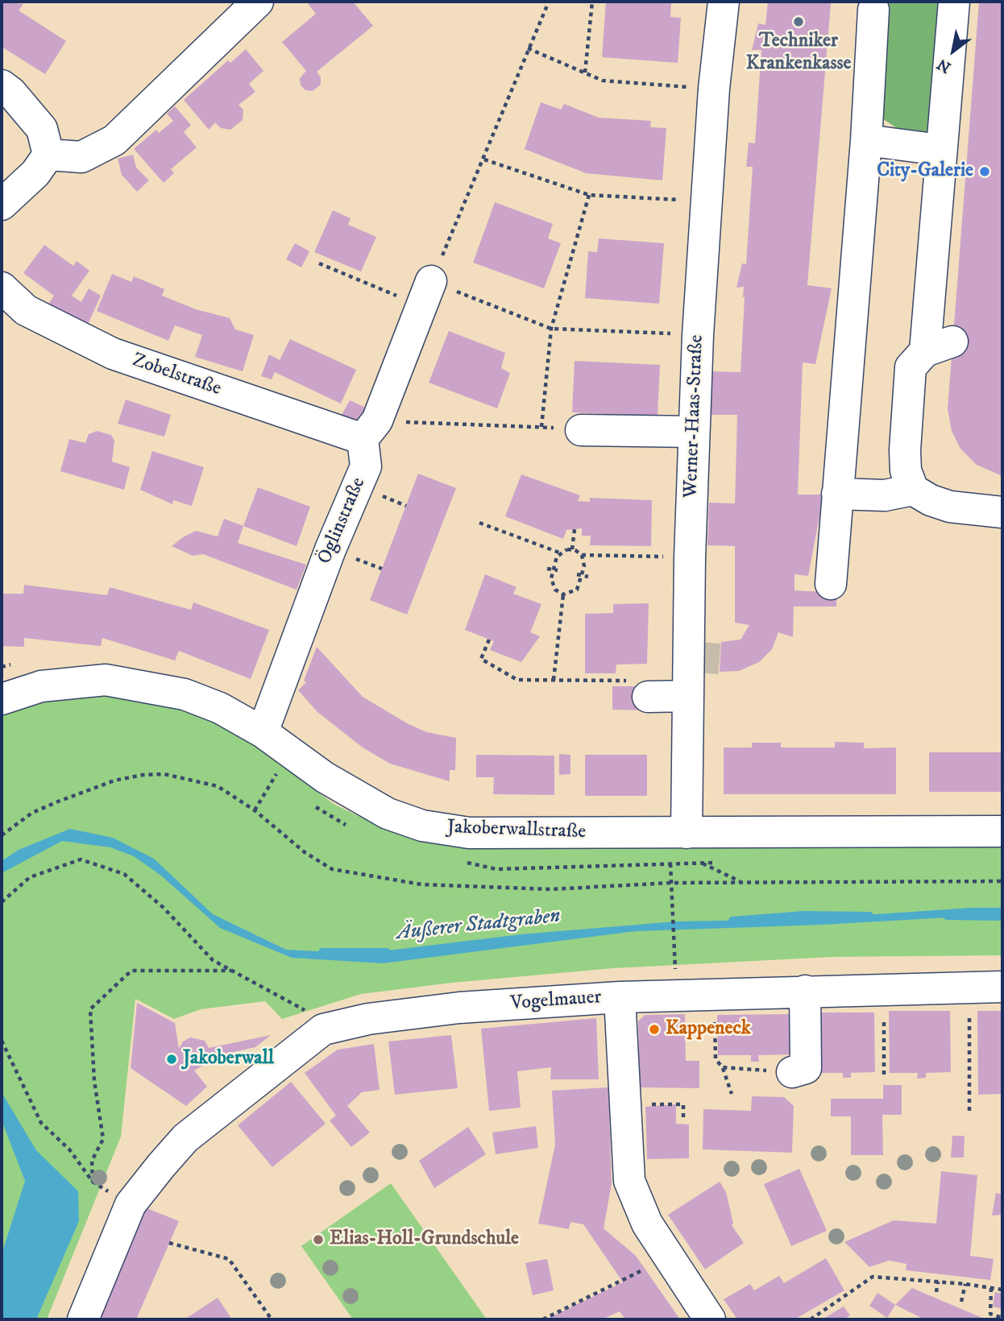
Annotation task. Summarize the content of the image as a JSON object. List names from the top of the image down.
{
  "streets": {
    "street": [
      "Zobelstraße",
      "Werner-Haas-Straße",
      "Öglinstraße",
      "Jakoberwallstraße",
      "Vogelmauer"
    ]
  },
  "crossings": [
    ["Zobelstraße", "Öglinstraße"],
    ["Werner-Haas-Straße", "Jakoberwallstraße"],
    ["Öglinstraße", "Jakoberwallstraße"]
  ],
  "water": ["Äußerer Stadtgraben"],
  "places": [
    "Techniker Krankenkasse",
    "City-Galerie",
    "Kappeneck",
    "Jakoberwall",
    "Elias-Holl-Grundschule"
  ],
  "north": "bottom left"
}
